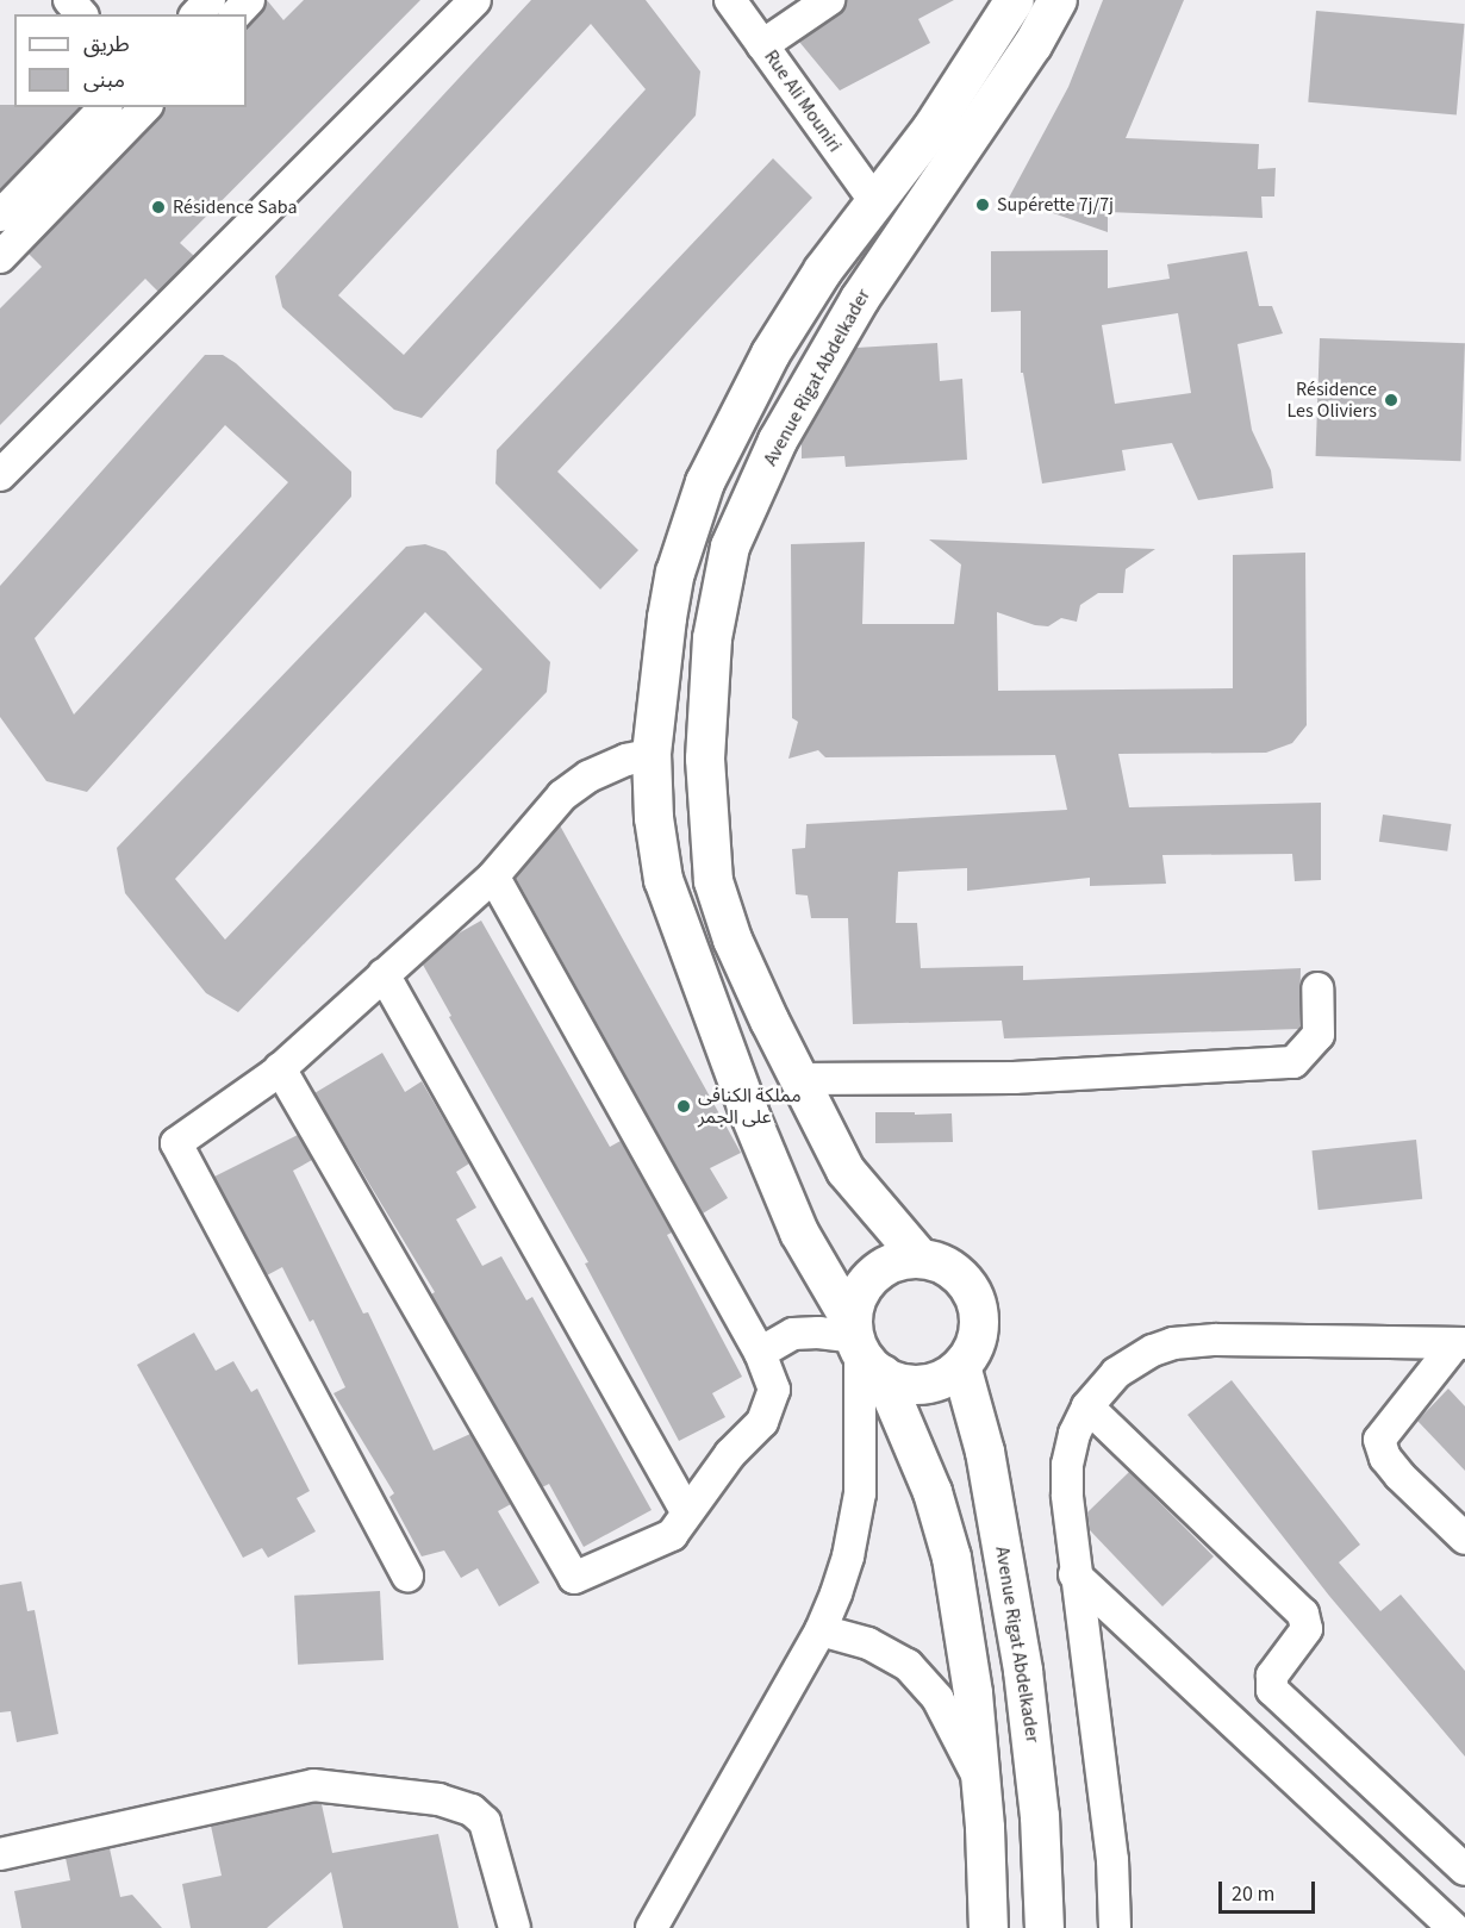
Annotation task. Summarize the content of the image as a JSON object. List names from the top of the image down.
{
  "streets": {
    "street": ["Rue Ali Mouniri", "Avenue Rigat Abdelkader"]
  },
  "places": [
    "Supérette 7j/7j",
    "Résidence Saba",
    "Résidence Les Oliviers",
    "مملكة الكنافى على الجمر"
  ],
  "legend": ["طريق", "مبنى"],
  "scale_bar": "20 m"
}
